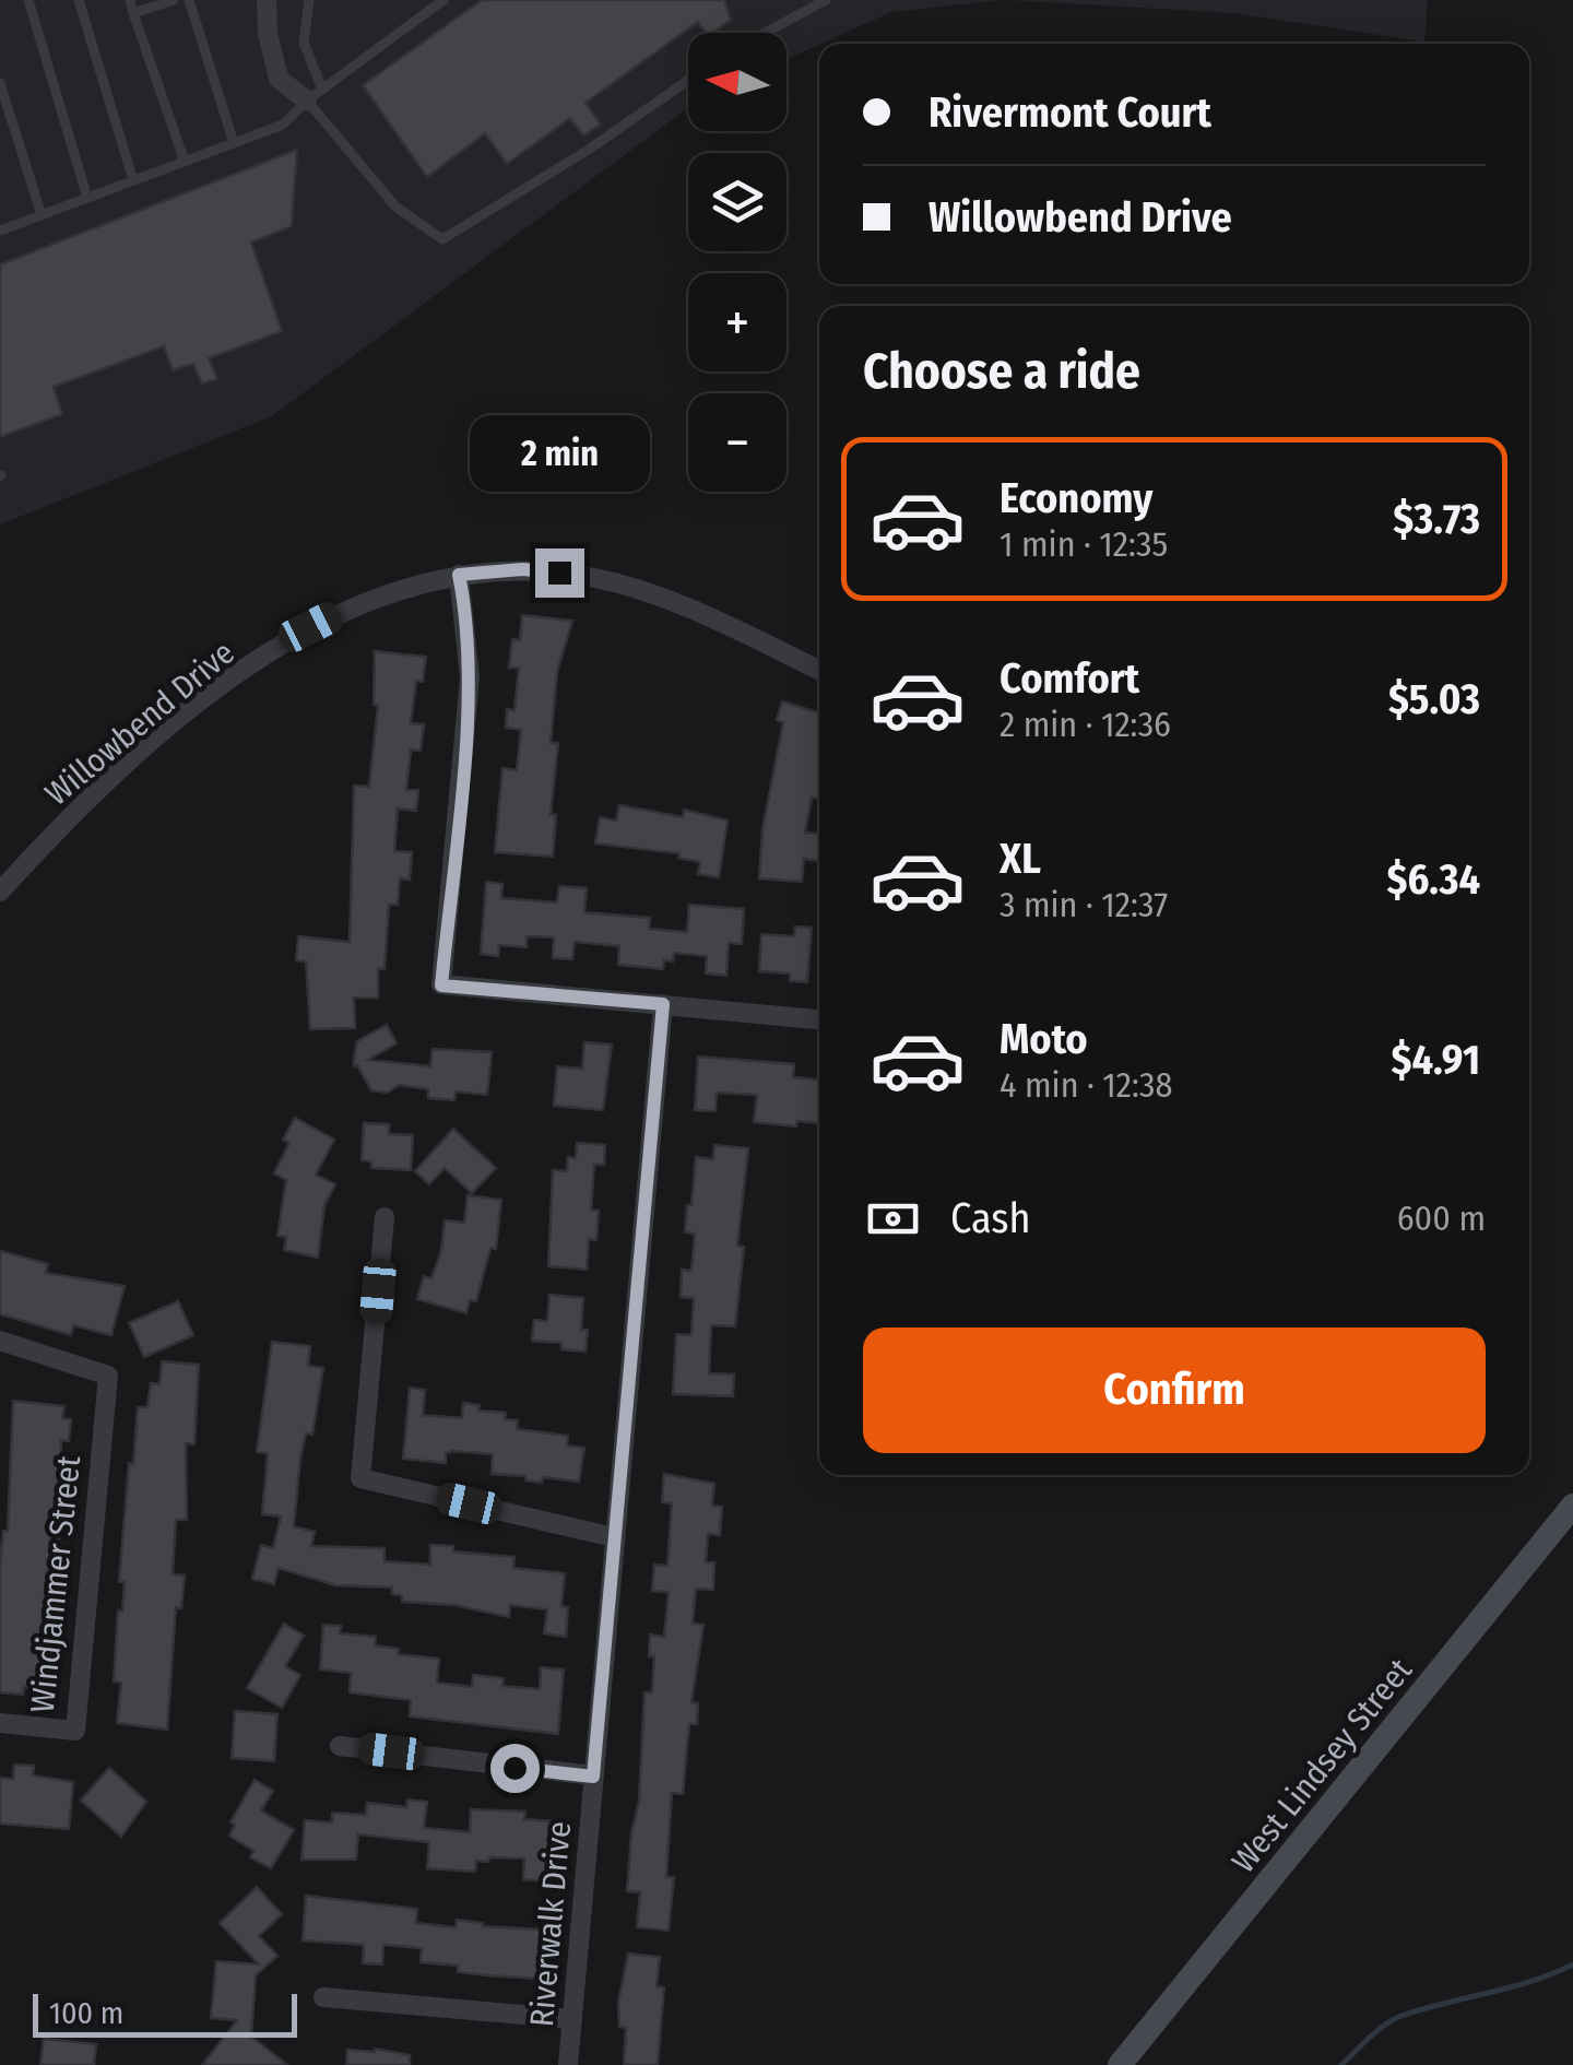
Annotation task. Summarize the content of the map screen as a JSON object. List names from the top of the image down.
{
  "streets": {
    "main road": ["West Lindsey Street"],
    "street": ["Willowbend Drive", "Windjammer Street", "Riverwalk Drive"]
  },
  "scale_bar": "100 m",
  "north": "left",
  "page": {
    "map_buttons": ["+", "−"],
    "banner": ["Rivermont Court", "Willowbend Drive"],
    "heading": "Choose a ride",
    "bubble": "2 min",
    "list": [
      {
        "name": "Economy",
        "note": "1 min · 12:35",
        "value": "$3.73"
      },
      {
        "name": "Comfort",
        "note": "2 min · 12:36",
        "value": "$5.03"
      },
      {
        "name": "XL",
        "note": "3 min · 12:37",
        "value": "$6.34"
      },
      {
        "name": "Moto",
        "note": "4 min · 12:38",
        "value": "$4.91"
      }
    ],
    "pay": ["Cash", "600 m"],
    "buttons": "Confirm",
    "scale": "100 m"
  }
}
